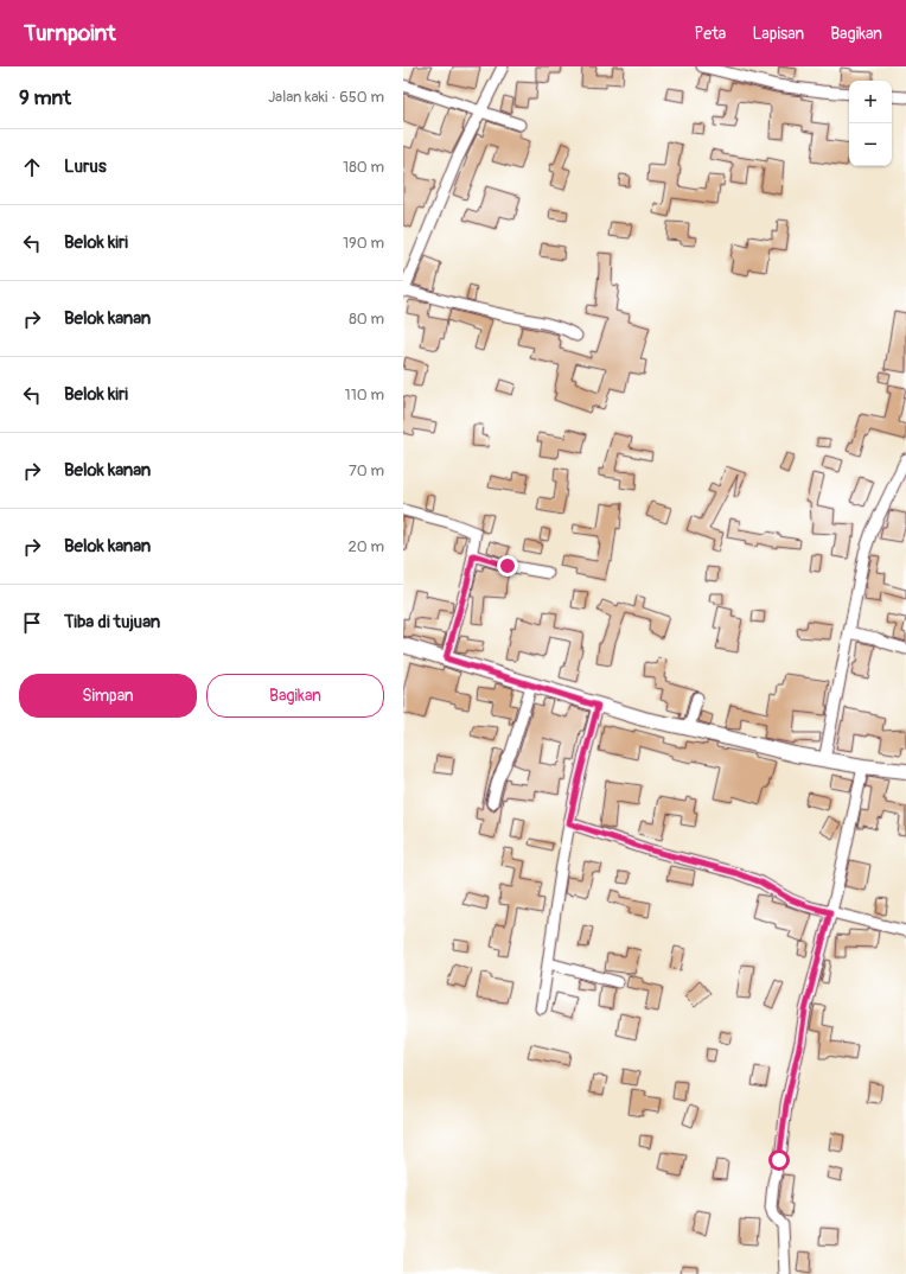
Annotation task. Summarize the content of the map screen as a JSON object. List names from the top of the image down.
{
  "page": {
    "header": "Turnpoint",
    "nav": ["Peta", "Lapisan", "Bagikan"],
    "heading": ["9 mnt", "Jalan kaki · 650 m"],
    "map_buttons": ["+", "−"],
    "list": [
      ["Lurus", "180 m"],
      ["Belok kiri", "190 m"],
      ["Belok kanan", "80 m"],
      ["Belok kiri", "110 m"],
      ["Belok kanan", "70 m"],
      ["Belok kanan", "20 m"],
      "Tiba di tujuan"
    ],
    "buttons": ["Simpan", "Bagikan"]
  }
}
